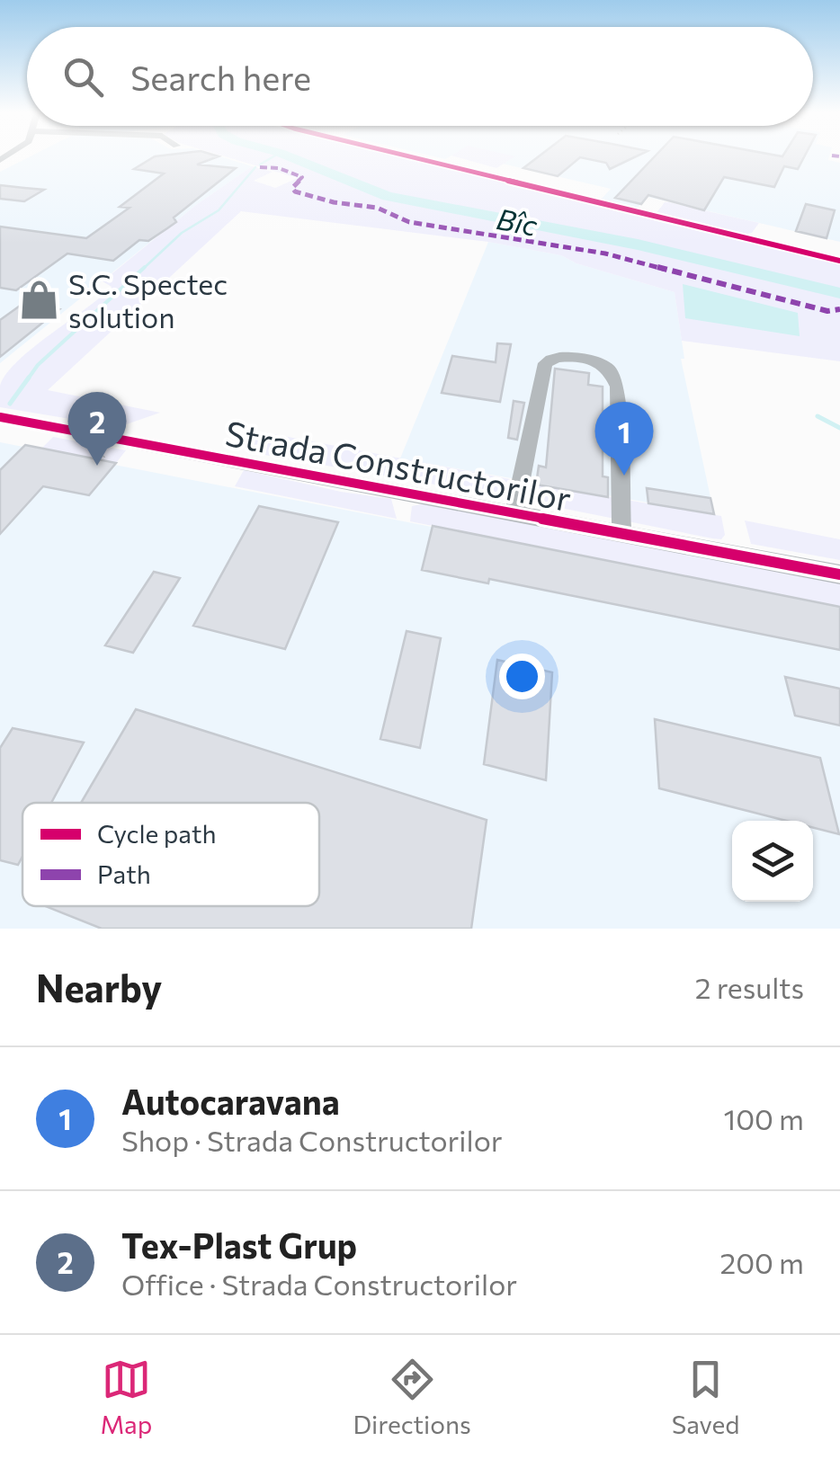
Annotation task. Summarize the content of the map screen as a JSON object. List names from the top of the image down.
{
  "streets": {
    "street": ["Strada Constructorilor"]
  },
  "water": ["Bîc"],
  "places": {
    "shop": ["S.C. Spectec solution"]
  },
  "legend": ["Cycle path", "Path"],
  "page": {
    "search": "Search here",
    "pins": ["2", "1"],
    "heading": ["Nearby", "2 results"],
    "list": [
      {
        "mark": "1",
        "name": "Autocaravana",
        "note": "Shop · Strada Constructorilor",
        "value": "100 m"
      },
      {
        "mark": "2",
        "name": "Tex-Plast Grup",
        "note": "Office · Strada Constructorilor",
        "value": "200 m"
      }
    ],
    "nav": ["Map", "Directions", "Saved"]
  }
}
